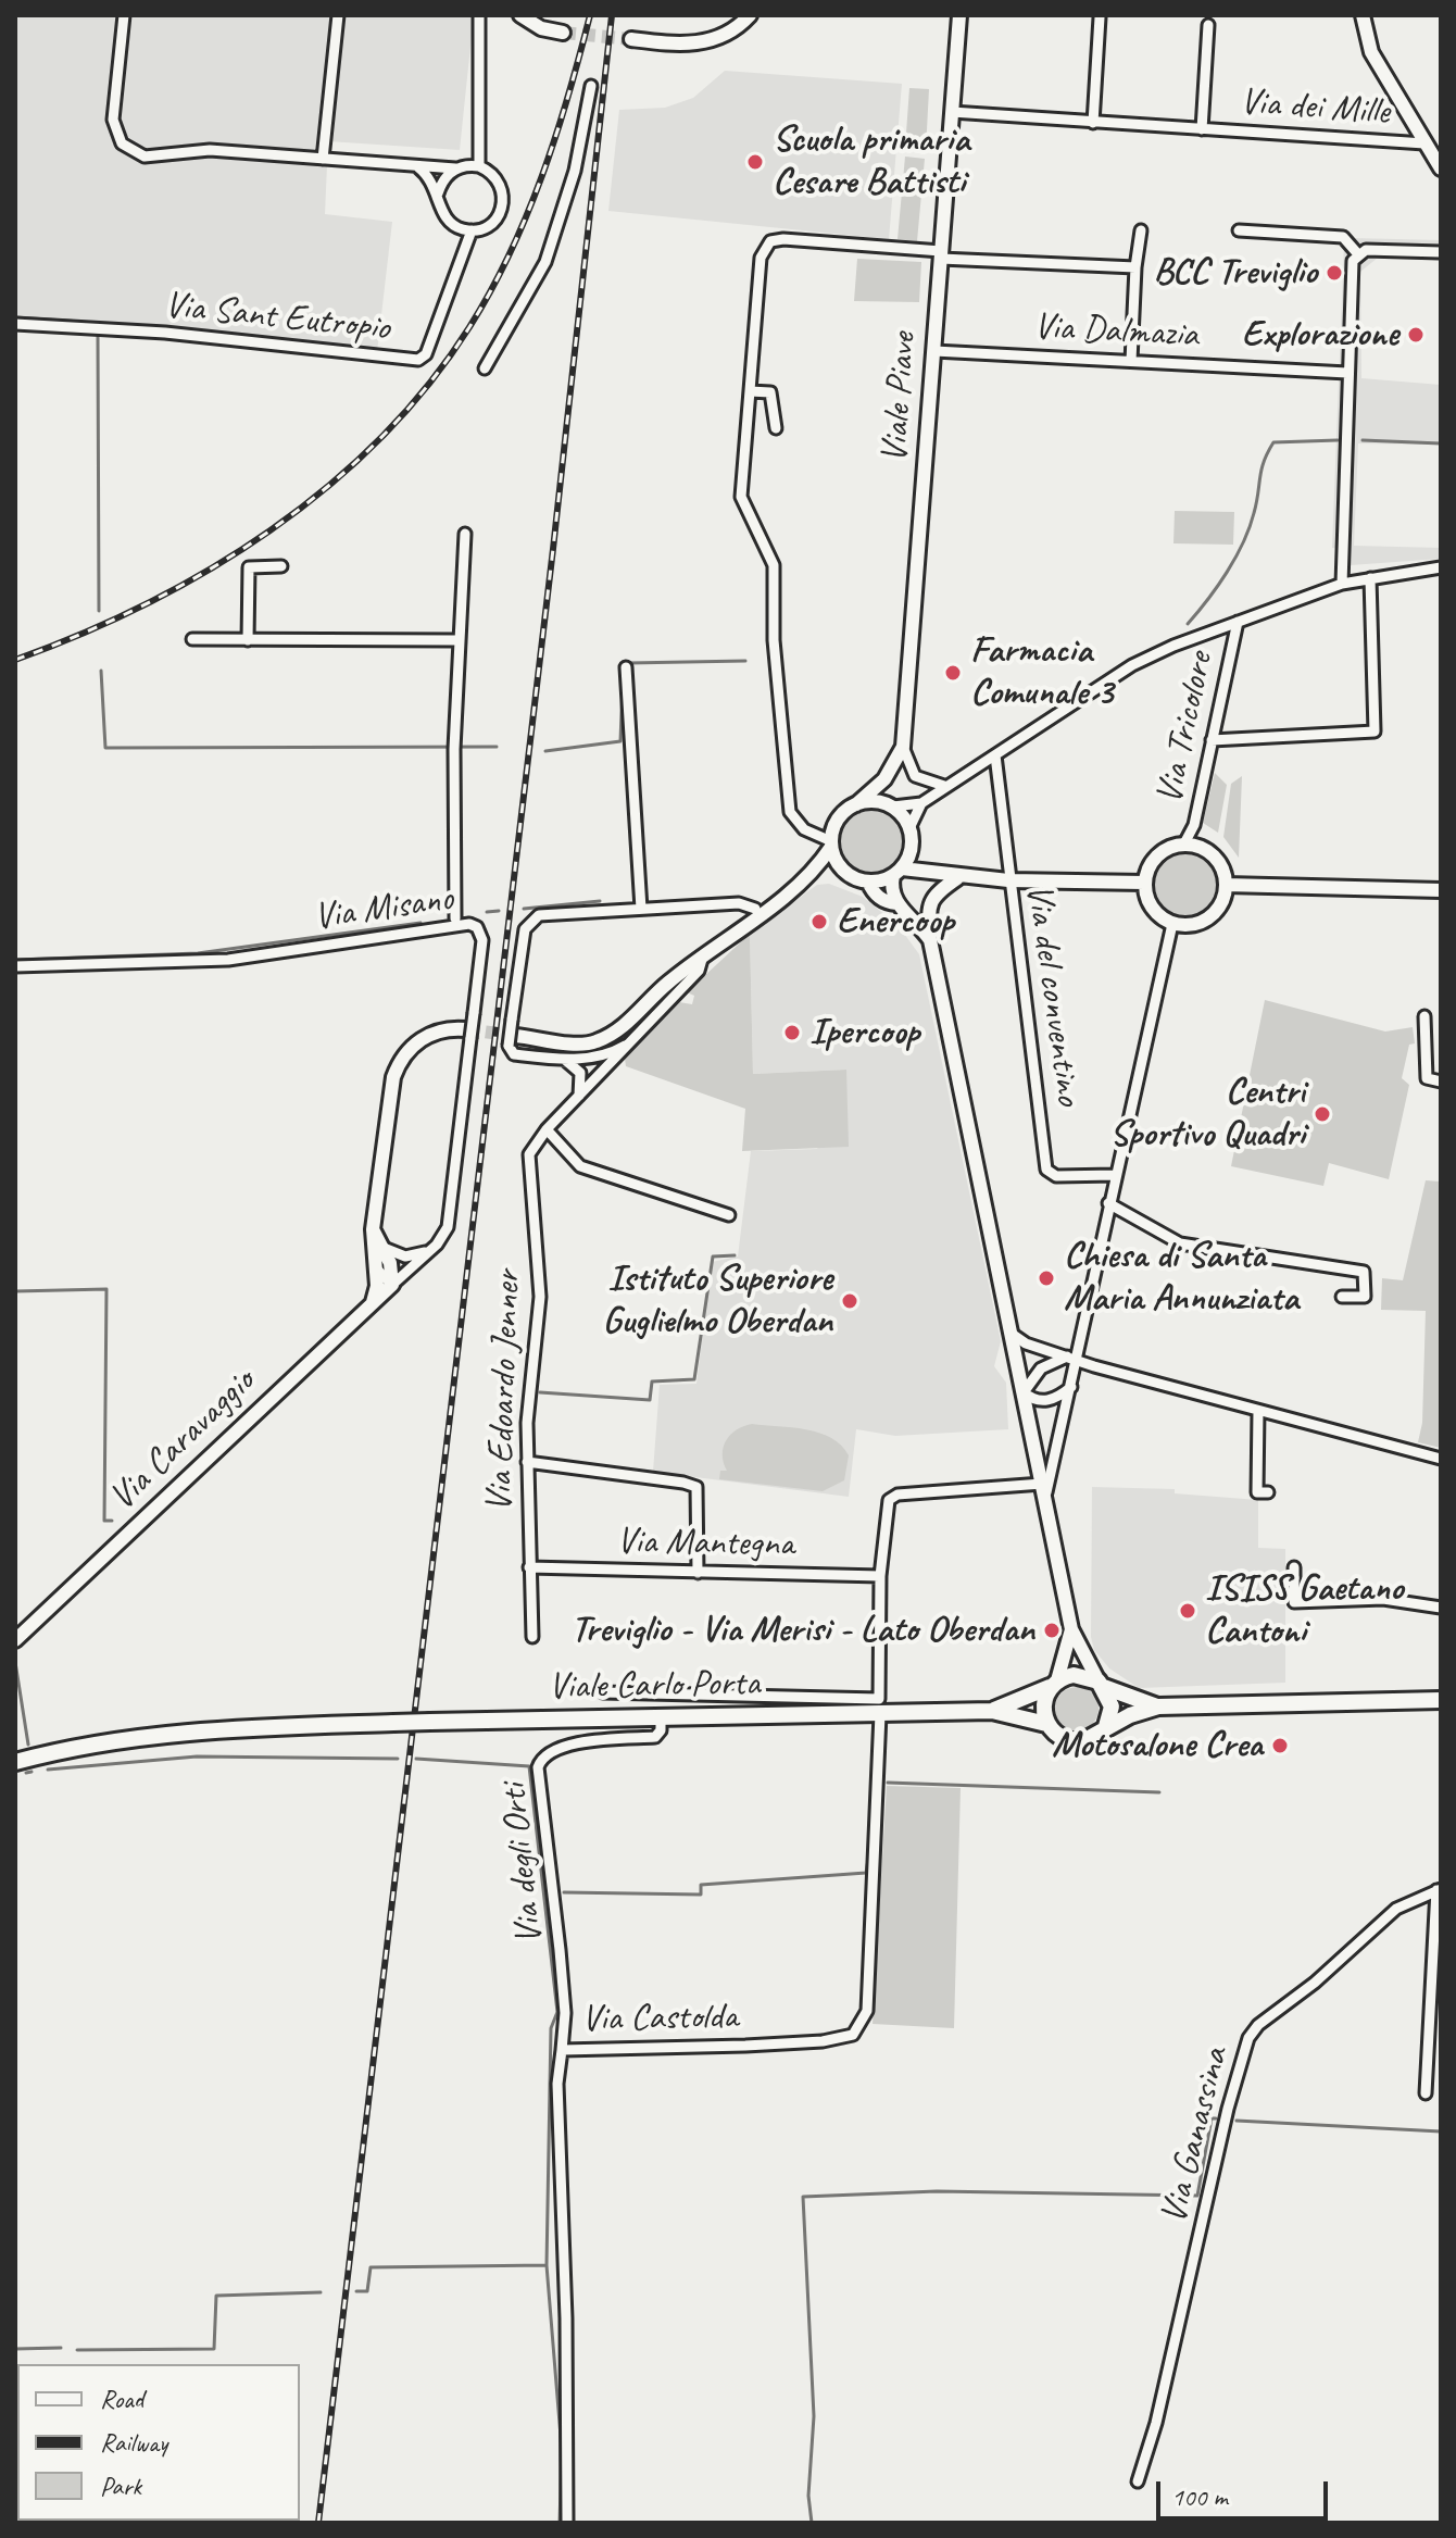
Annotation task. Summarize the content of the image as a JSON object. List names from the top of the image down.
{
  "streets": {
    "main road": ["Viale Carlo Porta"],
    "street": [
      "Via dei Mille",
      "Via Sant Eutropio",
      "Via Dalmazia",
      "Viale Piave",
      "Via Tricolore",
      "Via Misano",
      "Via del conventino",
      "Via Edoardo Jenner",
      "Via Caravaggio",
      "Via Mantegna",
      "Via degli Orti",
      "Via Castolda",
      "Via Ganassina"
    ]
  },
  "crossings": [
    ["Via dei Mille", "Viale Piave"],
    ["Via Dalmazia", "Viale Piave"],
    ["Via Misano", "Via Caravaggio"],
    ["Via Edoardo Jenner", "Via Mantegna"],
    ["Viale Carlo Porta", "Via degli Orti"],
    ["Viale Carlo Porta", "Via Castolda"],
    ["Via degli Orti", "Via Castolda"]
  ],
  "places": [
    "Scuola primaria Cesare Battisti",
    "BCC Treviglio",
    "Explorazione",
    "Farmacia Comunale 3",
    "Enercoop",
    "Ipercoop",
    "Centri Sportivo Quadri",
    "Chiesa di Santa Maria Annunziata",
    "Istituto Superiore Guglielmo Oberdan",
    "ISISS Gaetano Cantoni",
    "Treviglio - Via Merisi - Lato Oberdan",
    "Motosalone Crea"
  ],
  "legend": ["Road", "Railway", "Park"],
  "scale_bar": "100 m"
}
